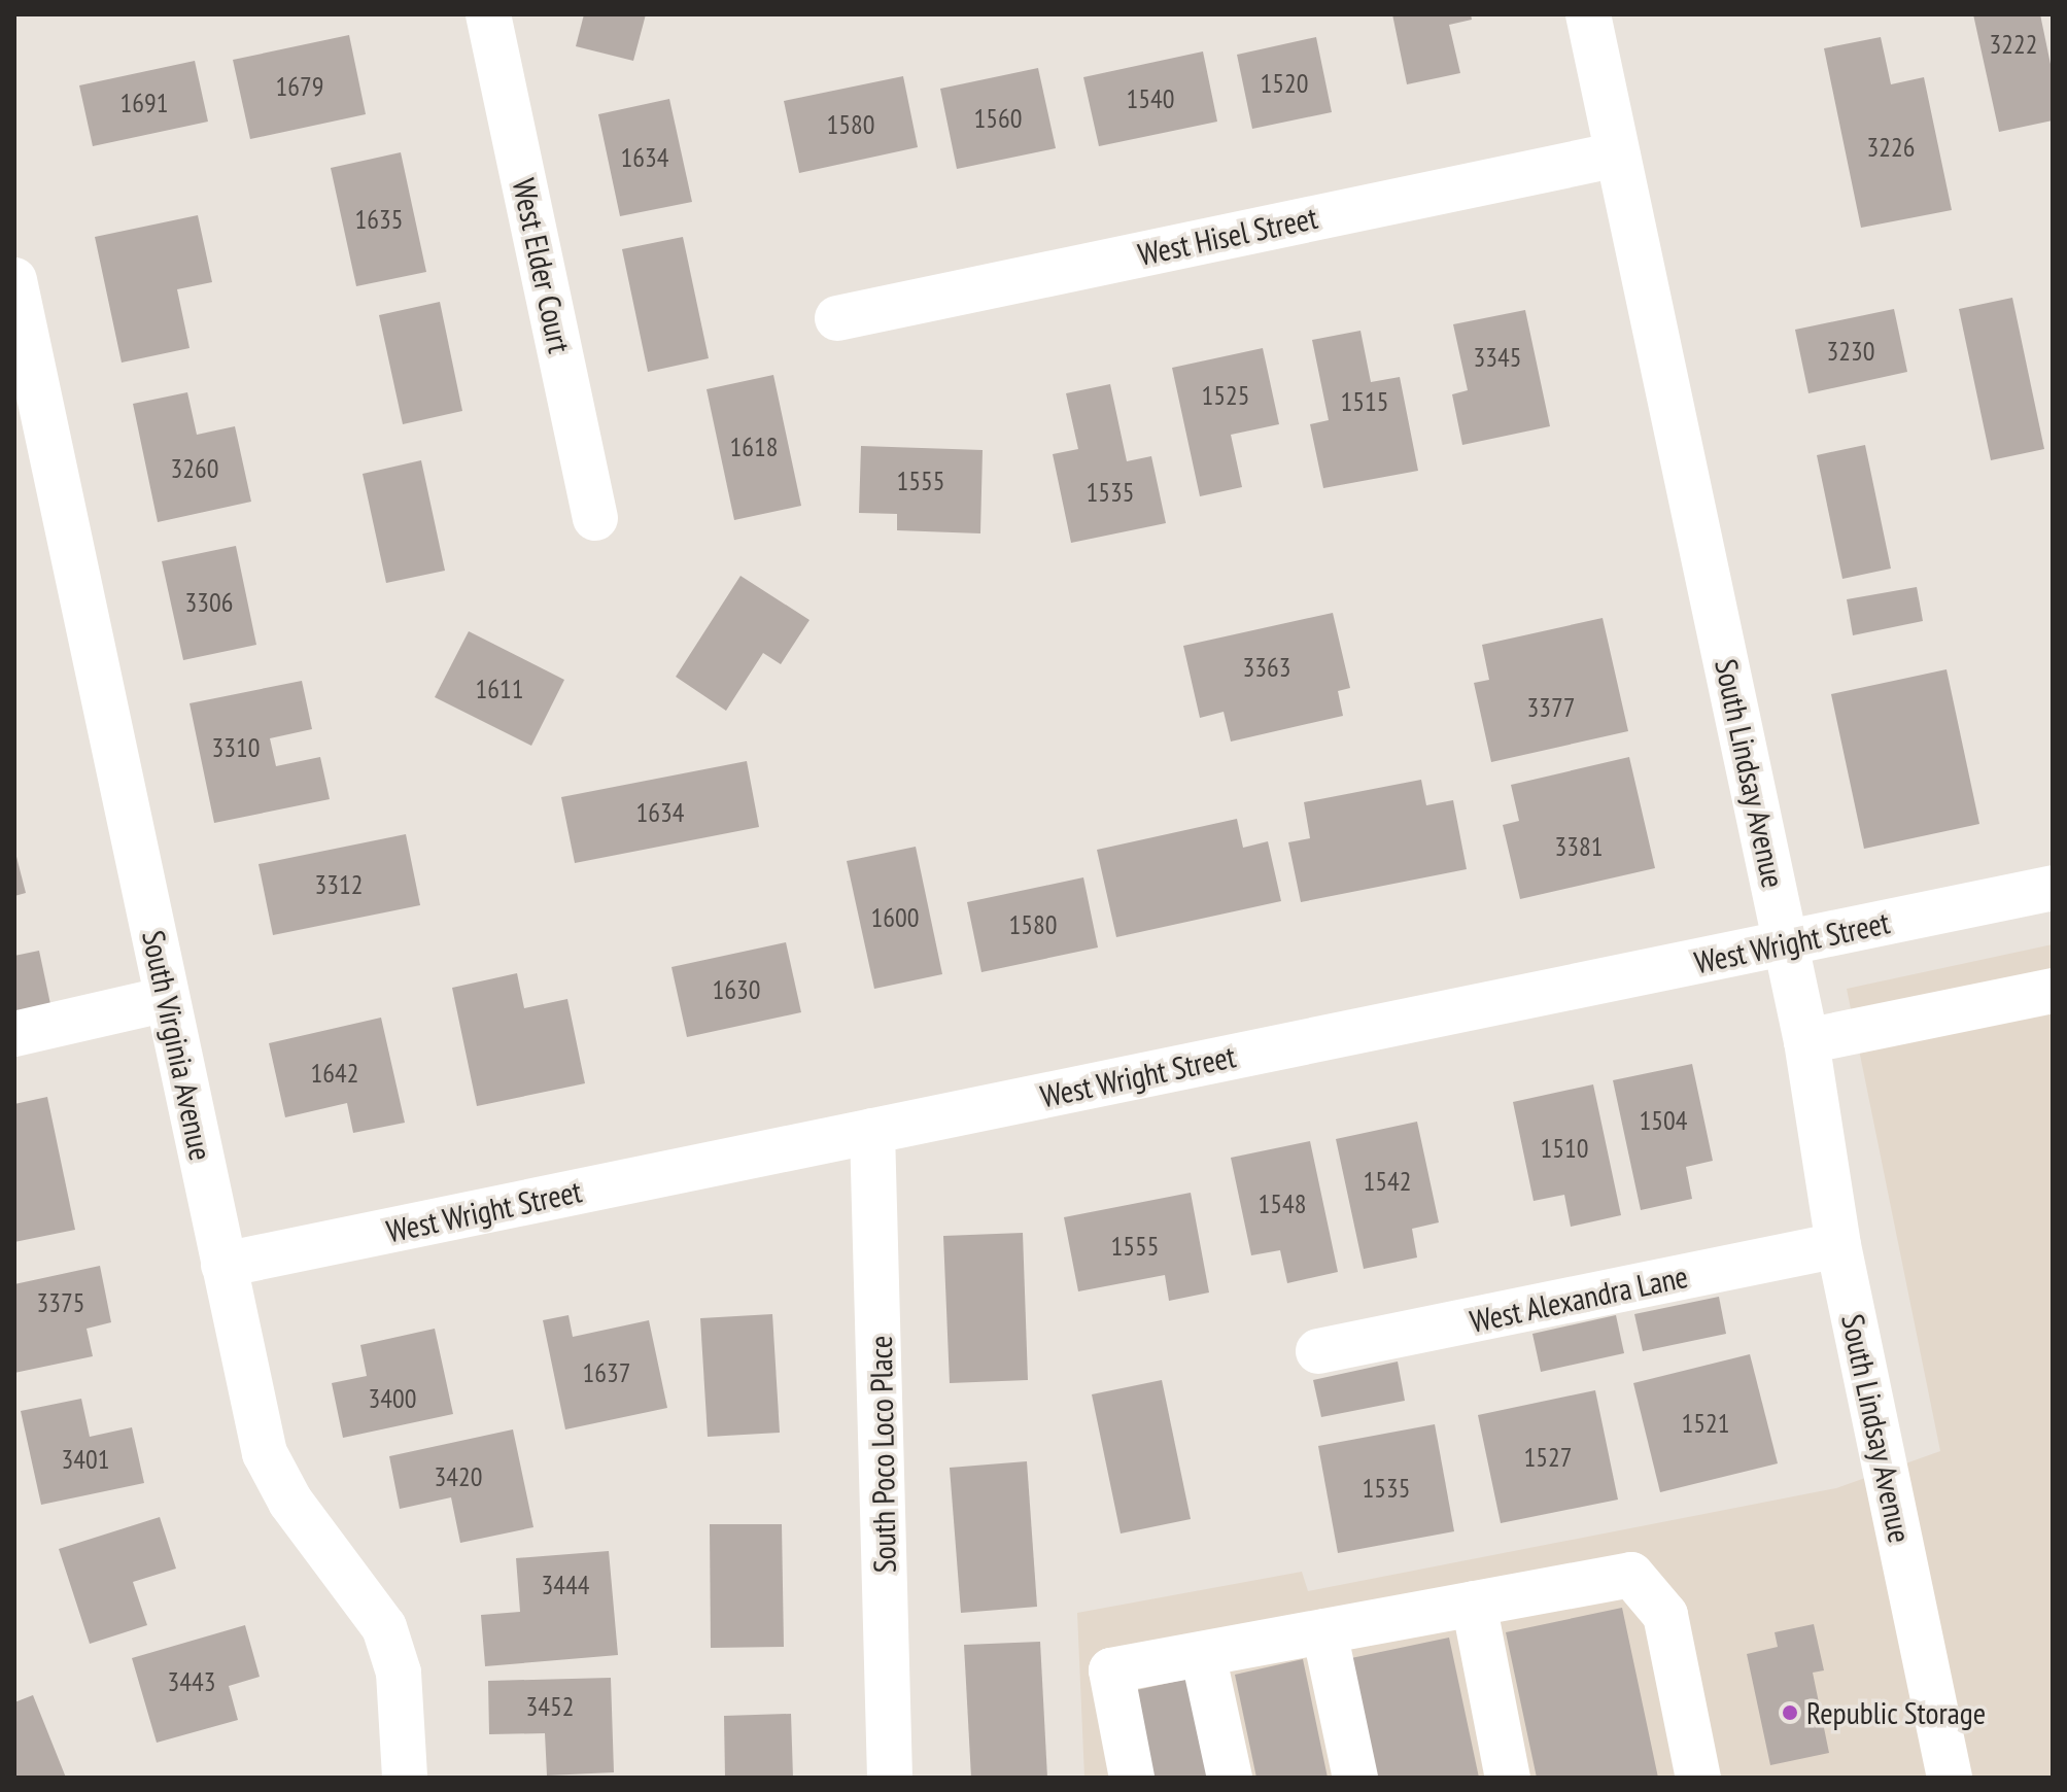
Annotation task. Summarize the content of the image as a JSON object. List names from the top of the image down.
{
  "streets": {
    "street": [
      "West Hisel Street",
      "West Elder Court",
      "South Lindsay Avenue",
      "West Wright Street",
      "South Virginia Avenue",
      "West Alexandra Lane",
      "South Poco Loco Place"
    ]
  },
  "crossings": [
    ["West Hisel Street", "South Lindsay Avenue"],
    ["South Lindsay Avenue", "West Wright Street"],
    ["South Lindsay Avenue", "West Alexandra Lane"],
    ["West Wright Street", "South Virginia Avenue"],
    ["West Wright Street", "South Poco Loco Place"]
  ],
  "places": ["Republic Storage"],
  "house_numbers": [
    "3222",
    "1520",
    "1679",
    "1540",
    "1691",
    "1560",
    "1580",
    "3226",
    "1634",
    "1635",
    "3230",
    "3345",
    "1525",
    "1515",
    "1618",
    "3260",
    "1555",
    "1535",
    "3306",
    "3363",
    "1611",
    "3377",
    "3310",
    "1634",
    "3381",
    "3312",
    "1600",
    "1580",
    "1630",
    "1642",
    "1504",
    "1510",
    "1542",
    "1548",
    "1555",
    "3375",
    "1637",
    "3400",
    "1521",
    "1527",
    "3401",
    "3420",
    "1535",
    "3444",
    "3443",
    "3452"
  ]
}
